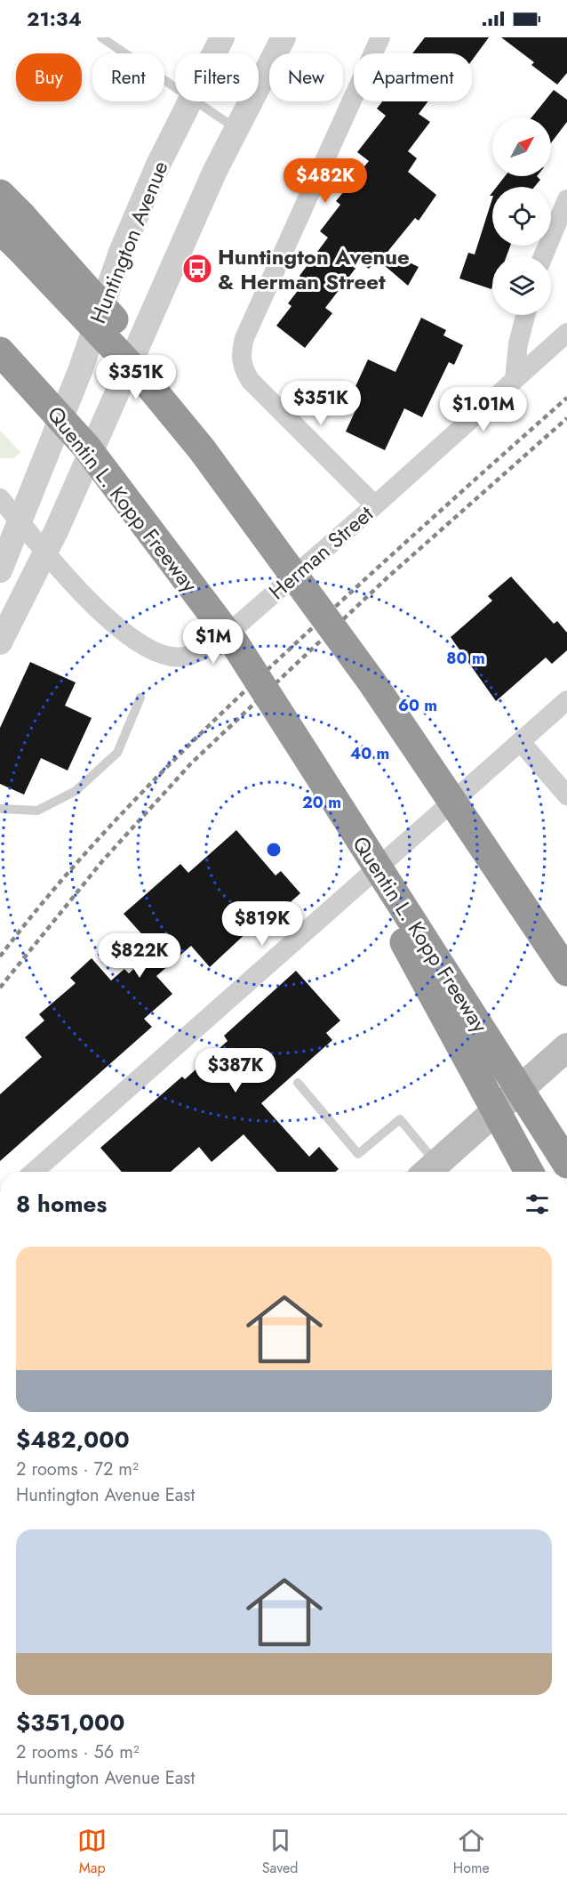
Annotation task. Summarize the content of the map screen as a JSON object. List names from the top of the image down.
{
  "streets": {
    "highway": ["Quentin L. Kopp Freeway"],
    "street": ["Huntington Avenue", "Herman Street"]
  },
  "crossings": [
    ["Huntington Avenue", "Herman Street"]
  ],
  "places": {
    "bus stop": ["Huntington Avenue & Herman Street"]
  },
  "north": "top right",
  "page": {
    "status": "21:34",
    "chip": [
      "Buy",
      "Rent",
      "Filters",
      "New",
      "Apartment"
    ],
    "price": [
      "$482K",
      "$351K",
      "$351K",
      "$1.01M",
      "$1M",
      "$819K",
      "$822K",
      "$387K"
    ],
    "heading": "8 homes",
    "list": [
      {
        "name": "$482,000",
        "note": "2 rooms · 72 m² · Huntington Avenue East"
      },
      {
        "name": "$351,000",
        "note": "2 rooms · 56 m² · Huntington Avenue East"
      }
    ],
    "tabs": ["Map", "Saved", "Home"]
  },
  "rings": [
    "80 m",
    "60 m",
    "40 m",
    "20 m"
  ]
}
